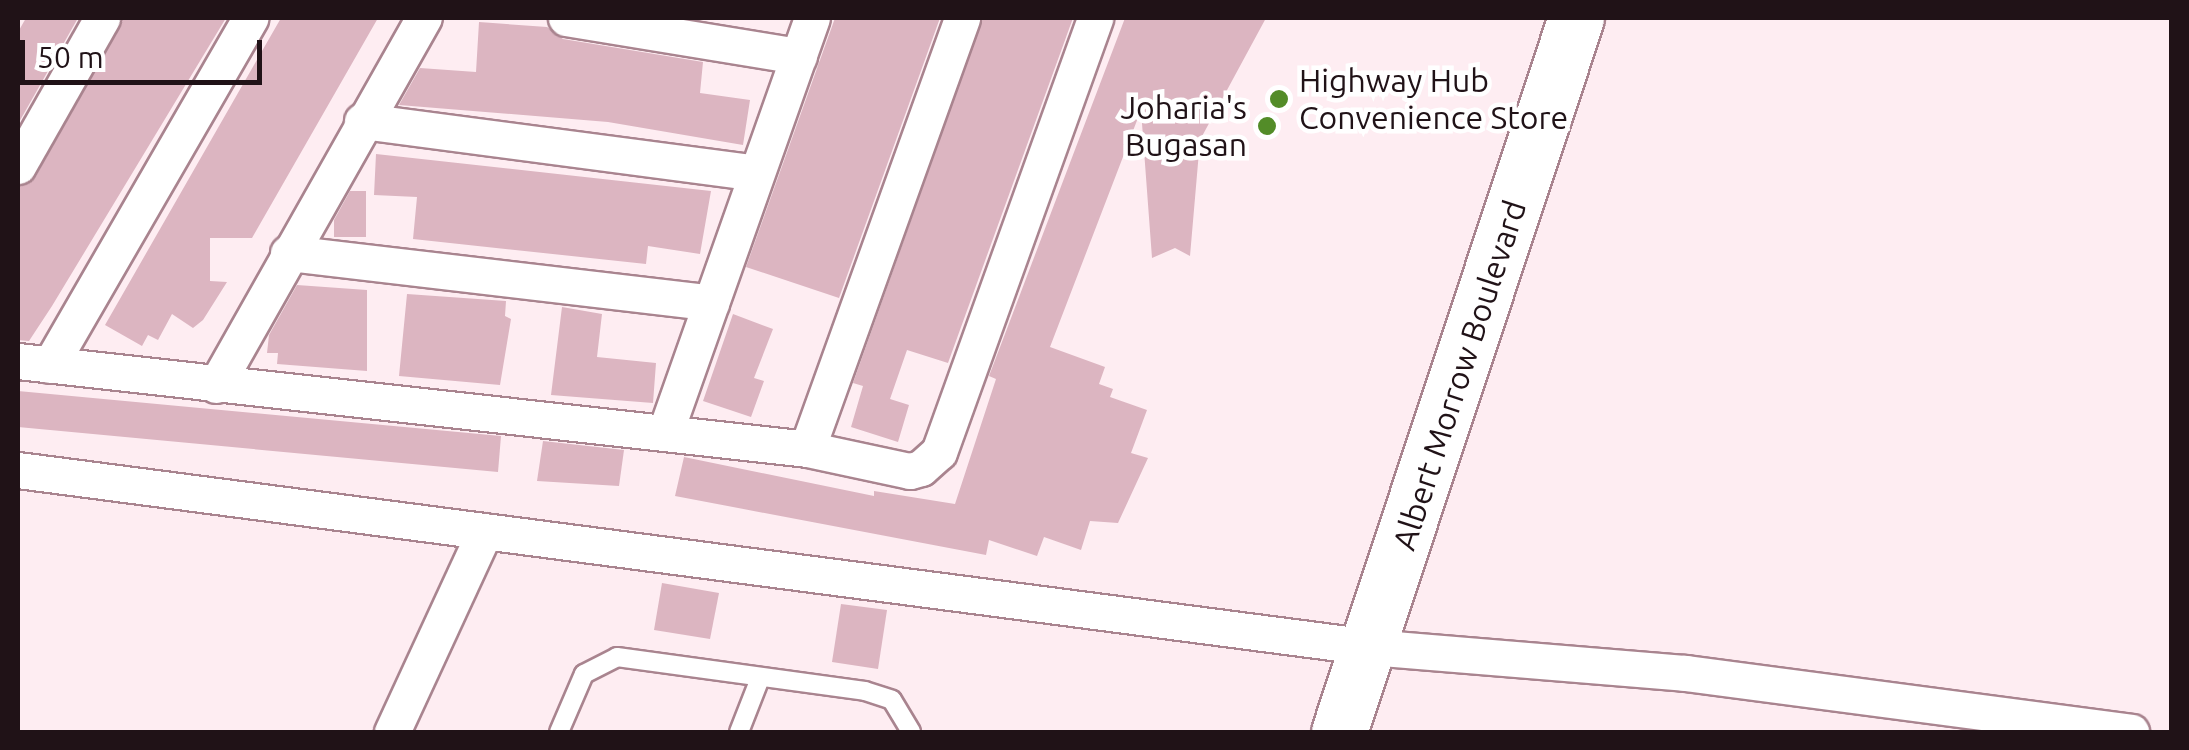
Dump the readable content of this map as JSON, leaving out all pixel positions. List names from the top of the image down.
{
  "streets": {
    "main road": ["Albert Morrow Boulevard"]
  },
  "places": ["Highway Hub Convenience Store", "Joharia's Bugasan"],
  "scale_bar": "50 m"
}
